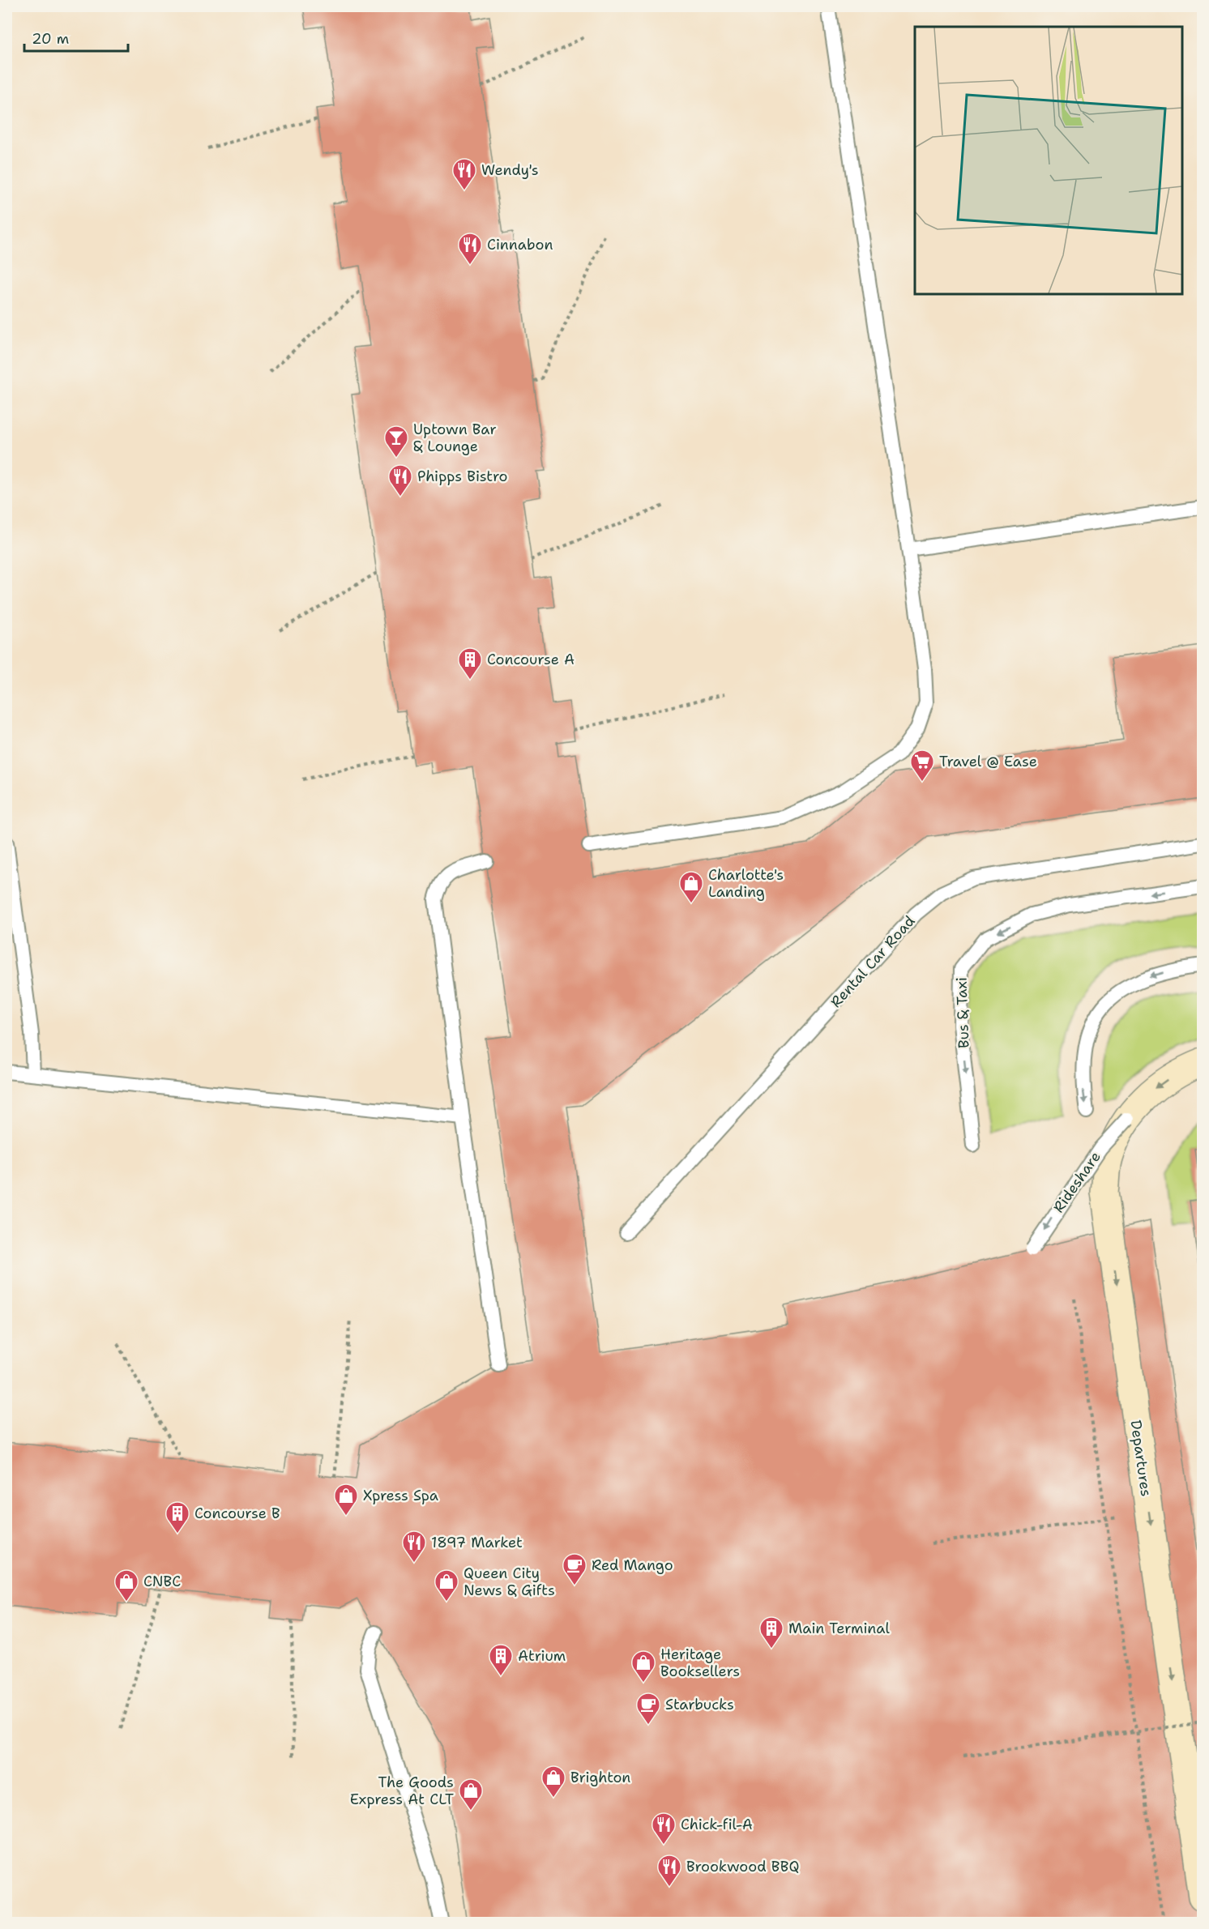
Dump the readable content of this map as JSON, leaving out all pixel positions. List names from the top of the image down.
{
  "streets": {
    "main road": ["Departures"],
    "lane": ["Rental Car Road", "Bus & Taxi", "Rideshare"]
  },
  "crossings": [
    ["Rideshare", "Departures"]
  ],
  "one_way": ["Rideshare", "Departures"],
  "places": {
    "restaurant": [
      "Wendy's",
      "Cinnabon",
      "Phipps Bistro",
      "1897 Market",
      "Chick-fil-A",
      "Brookwood BBQ"
    ],
    "bar": ["Uptown Bar & Lounge"],
    "building": [
      "Concourse A",
      "Concourse B",
      "Main Terminal",
      "Atrium"
    ],
    "supermarket": ["Travel @ Ease"],
    "shop": [
      "Charlotte's Landing",
      "Xpress Spa",
      "CNBC",
      "Queen City News & Gifts",
      "Heritage Booksellers",
      "Brighton",
      "The Goods Express At CLT"
    ],
    "cafe": ["Red Mango", "Starbucks"]
  },
  "scale_bar": "20 m"
}
